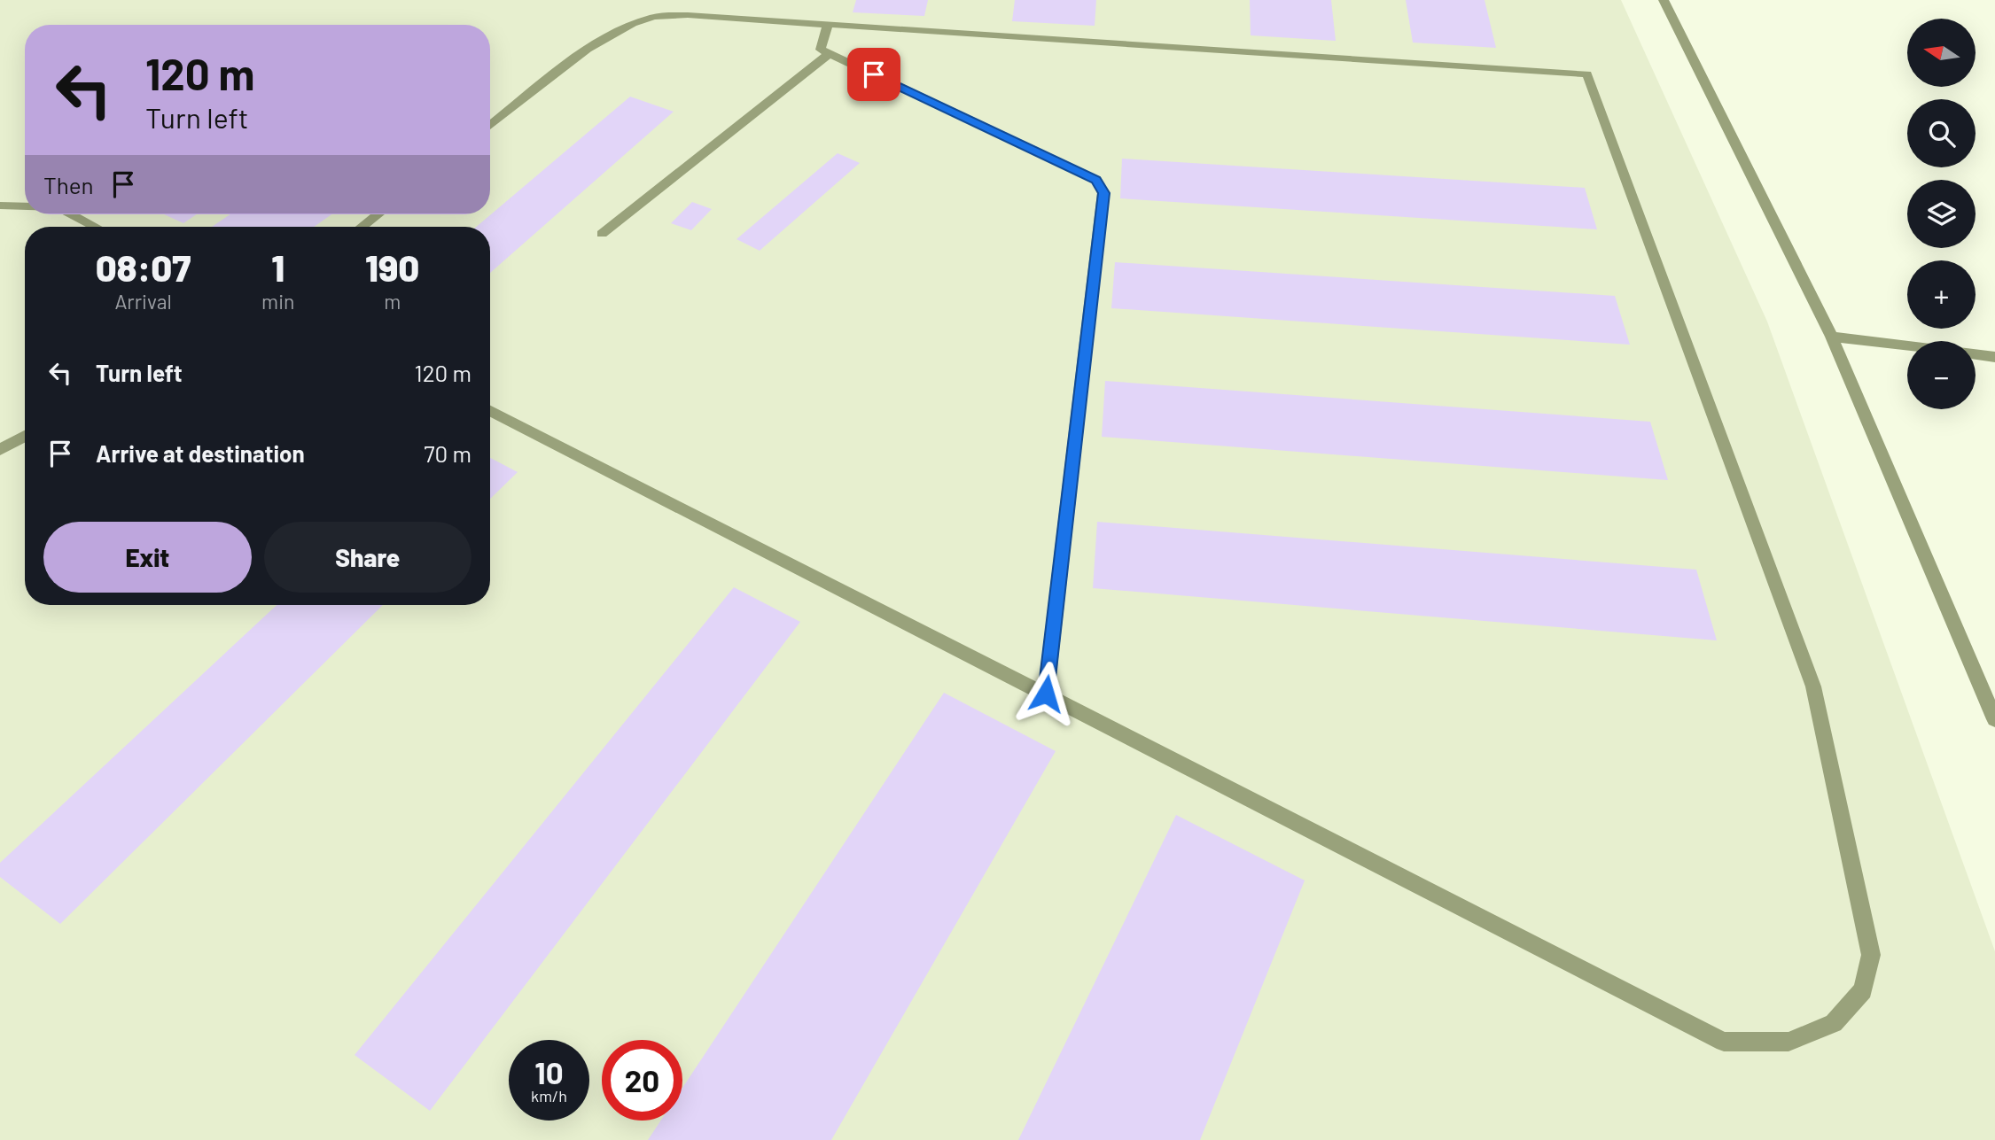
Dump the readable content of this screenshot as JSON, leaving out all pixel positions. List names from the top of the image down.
{
  "north": "left",
  "page": {
    "map_buttons": ["+", "−"],
    "turn": ["120 m", "Turn left"],
    "then": "Then",
    "eta": [
      "08:07",
      "Arrival",
      "1",
      "min",
      "190",
      "m"
    ],
    "list": [
      {
        "name": "Turn left",
        "value": "120 m"
      },
      {
        "name": "Arrive at destination",
        "value": "70 m"
      }
    ],
    "buttons": ["Exit", "Share"],
    "speed": "10 km/h",
    "limit": "20"
  }
}
